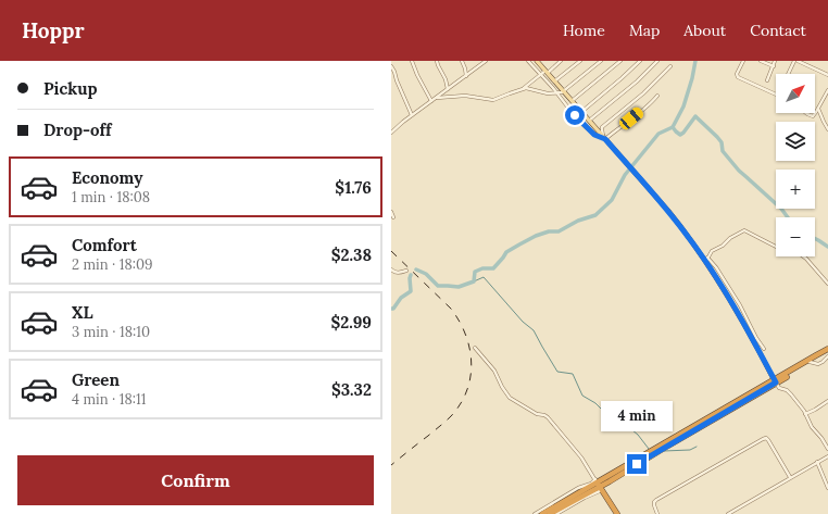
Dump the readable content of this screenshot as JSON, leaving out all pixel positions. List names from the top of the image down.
{
  "north": "top right",
  "page": {
    "header": "Hoppr",
    "nav": [
      "Home",
      "Map",
      "About",
      "Contact"
    ],
    "banner": ["Pickup", "Drop-off"],
    "map_buttons": ["+", "−"],
    "list": [
      {
        "name": "Economy",
        "note": "1 min · 18:08",
        "value": "$1.76"
      },
      {
        "name": "Comfort",
        "note": "2 min · 18:09",
        "value": "$2.38"
      },
      {
        "name": "XL",
        "note": "3 min · 18:10",
        "value": "$2.99"
      },
      {
        "name": "Green",
        "note": "4 min · 18:11",
        "value": "$3.32"
      }
    ],
    "bubble": "4 min",
    "buttons": "Confirm"
  }
}
